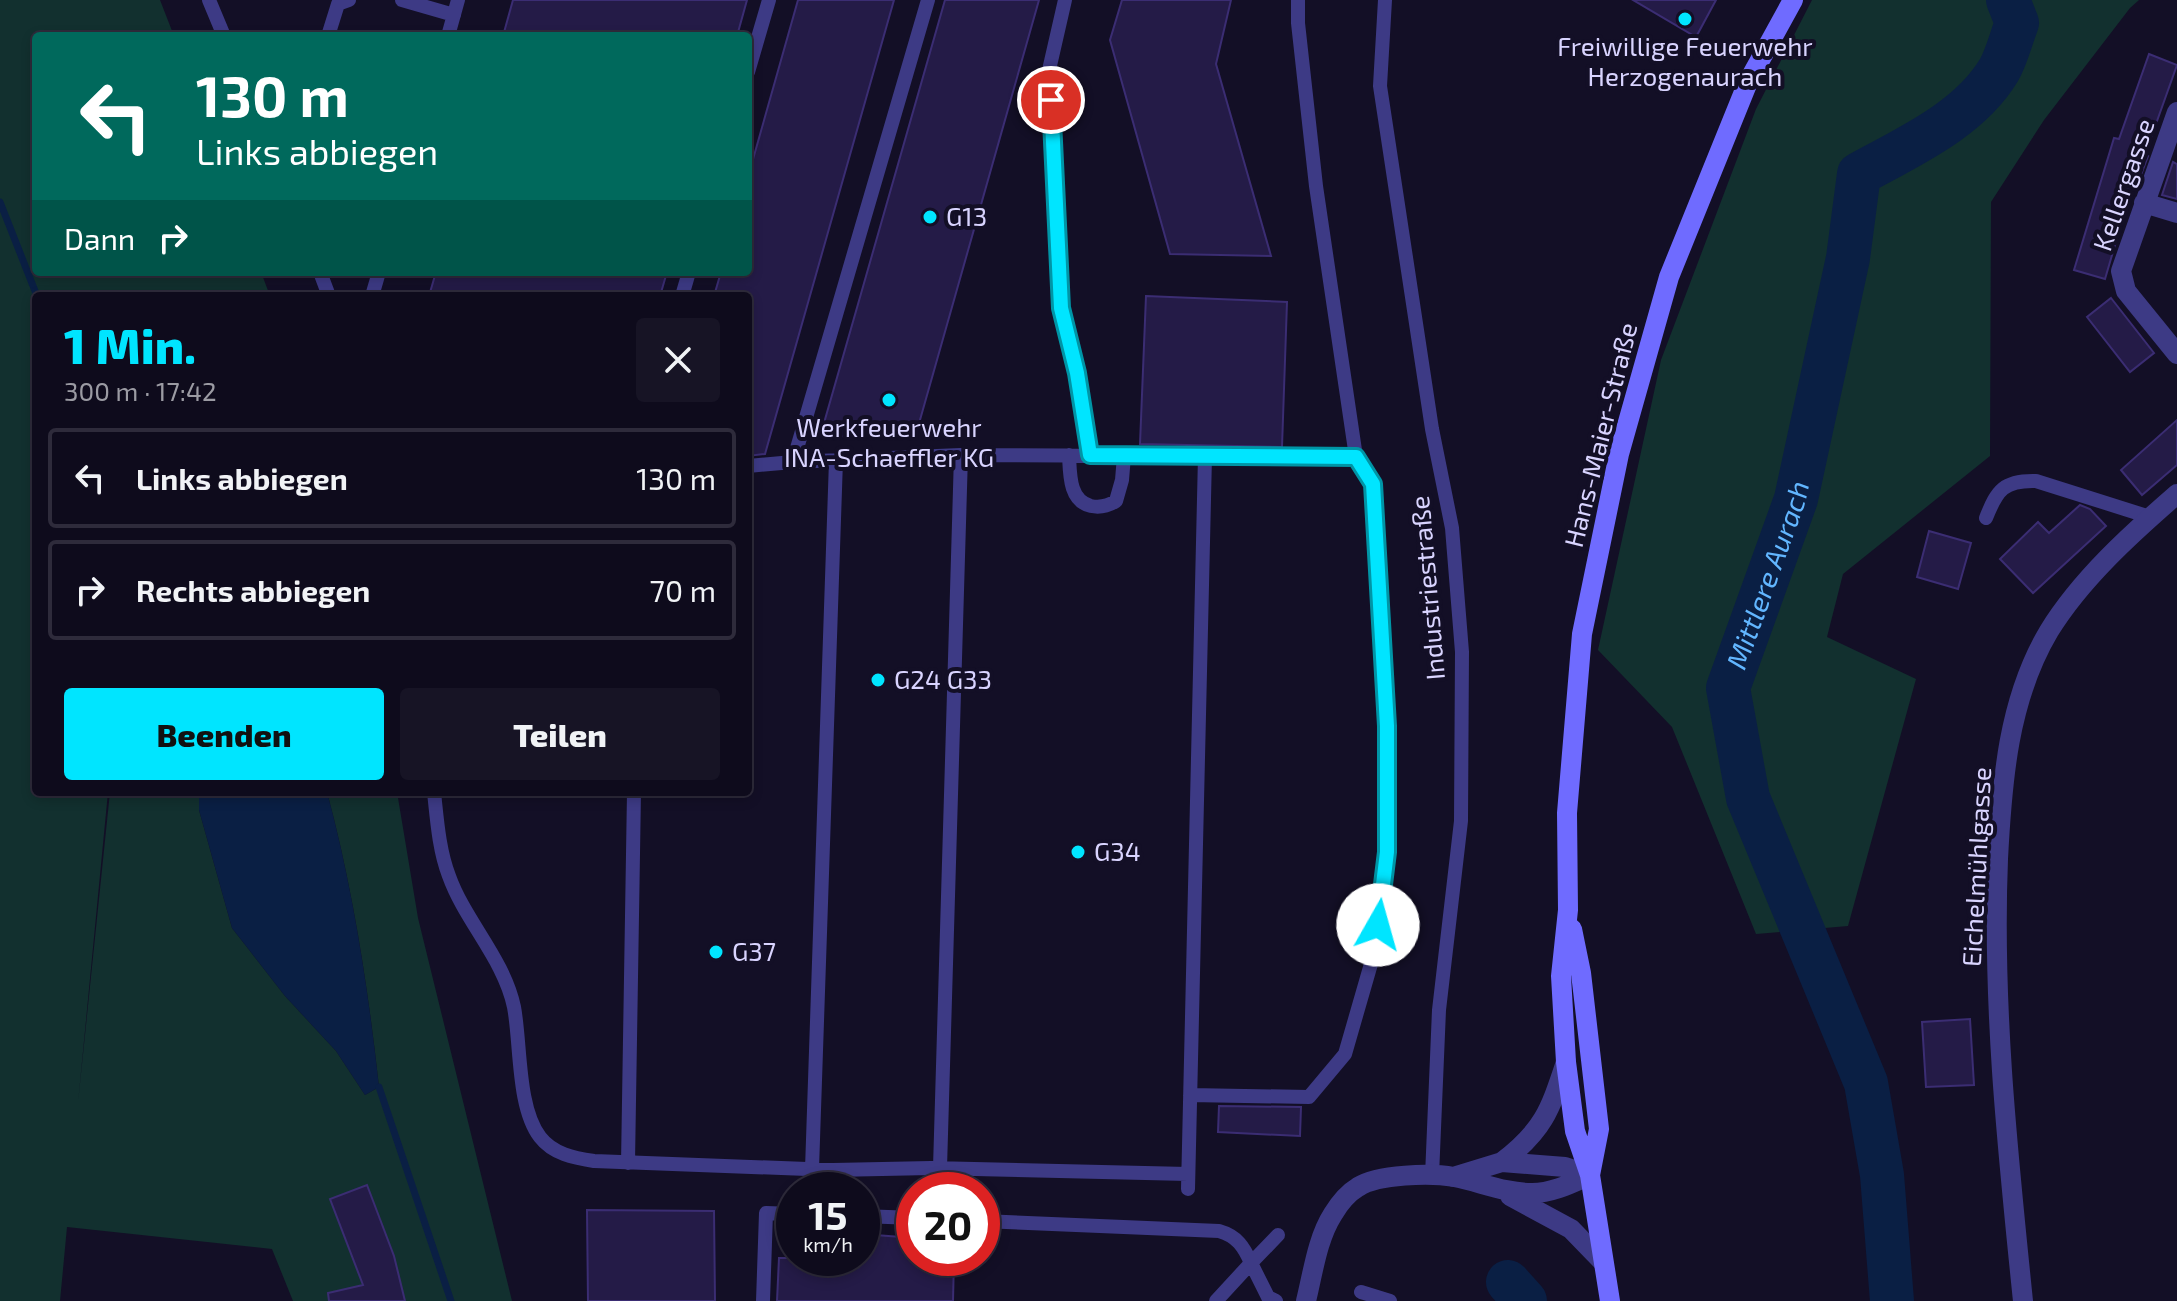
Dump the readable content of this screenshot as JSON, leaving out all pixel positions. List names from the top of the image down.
{
  "streets": {
    "street": ["Kellergasse", "Hans-Maier-Straße", "Eichelmühlgasse"],
    "lane": ["Industriestraße"]
  },
  "water": ["Mittlere Aurach"],
  "places": [
    "Freiwillige Feuerwehr Herzogenaurach",
    "G13",
    "Werkfeuerwehr INA-Schaeffler KG",
    "G24 G33",
    "G34",
    "G37"
  ],
  "page": {
    "turn": ["130 m", "Links abbiegen"],
    "then": "Dann",
    "heading": ["1 Min.", "300 m · 17:42"],
    "list": [
      {
        "name": "Links abbiegen",
        "value": "130 m"
      },
      {
        "name": "Rechts abbiegen",
        "value": "70 m"
      }
    ],
    "buttons": ["Beenden", "Teilen"],
    "speed": "15 km/h",
    "limit": "20"
  }
}
